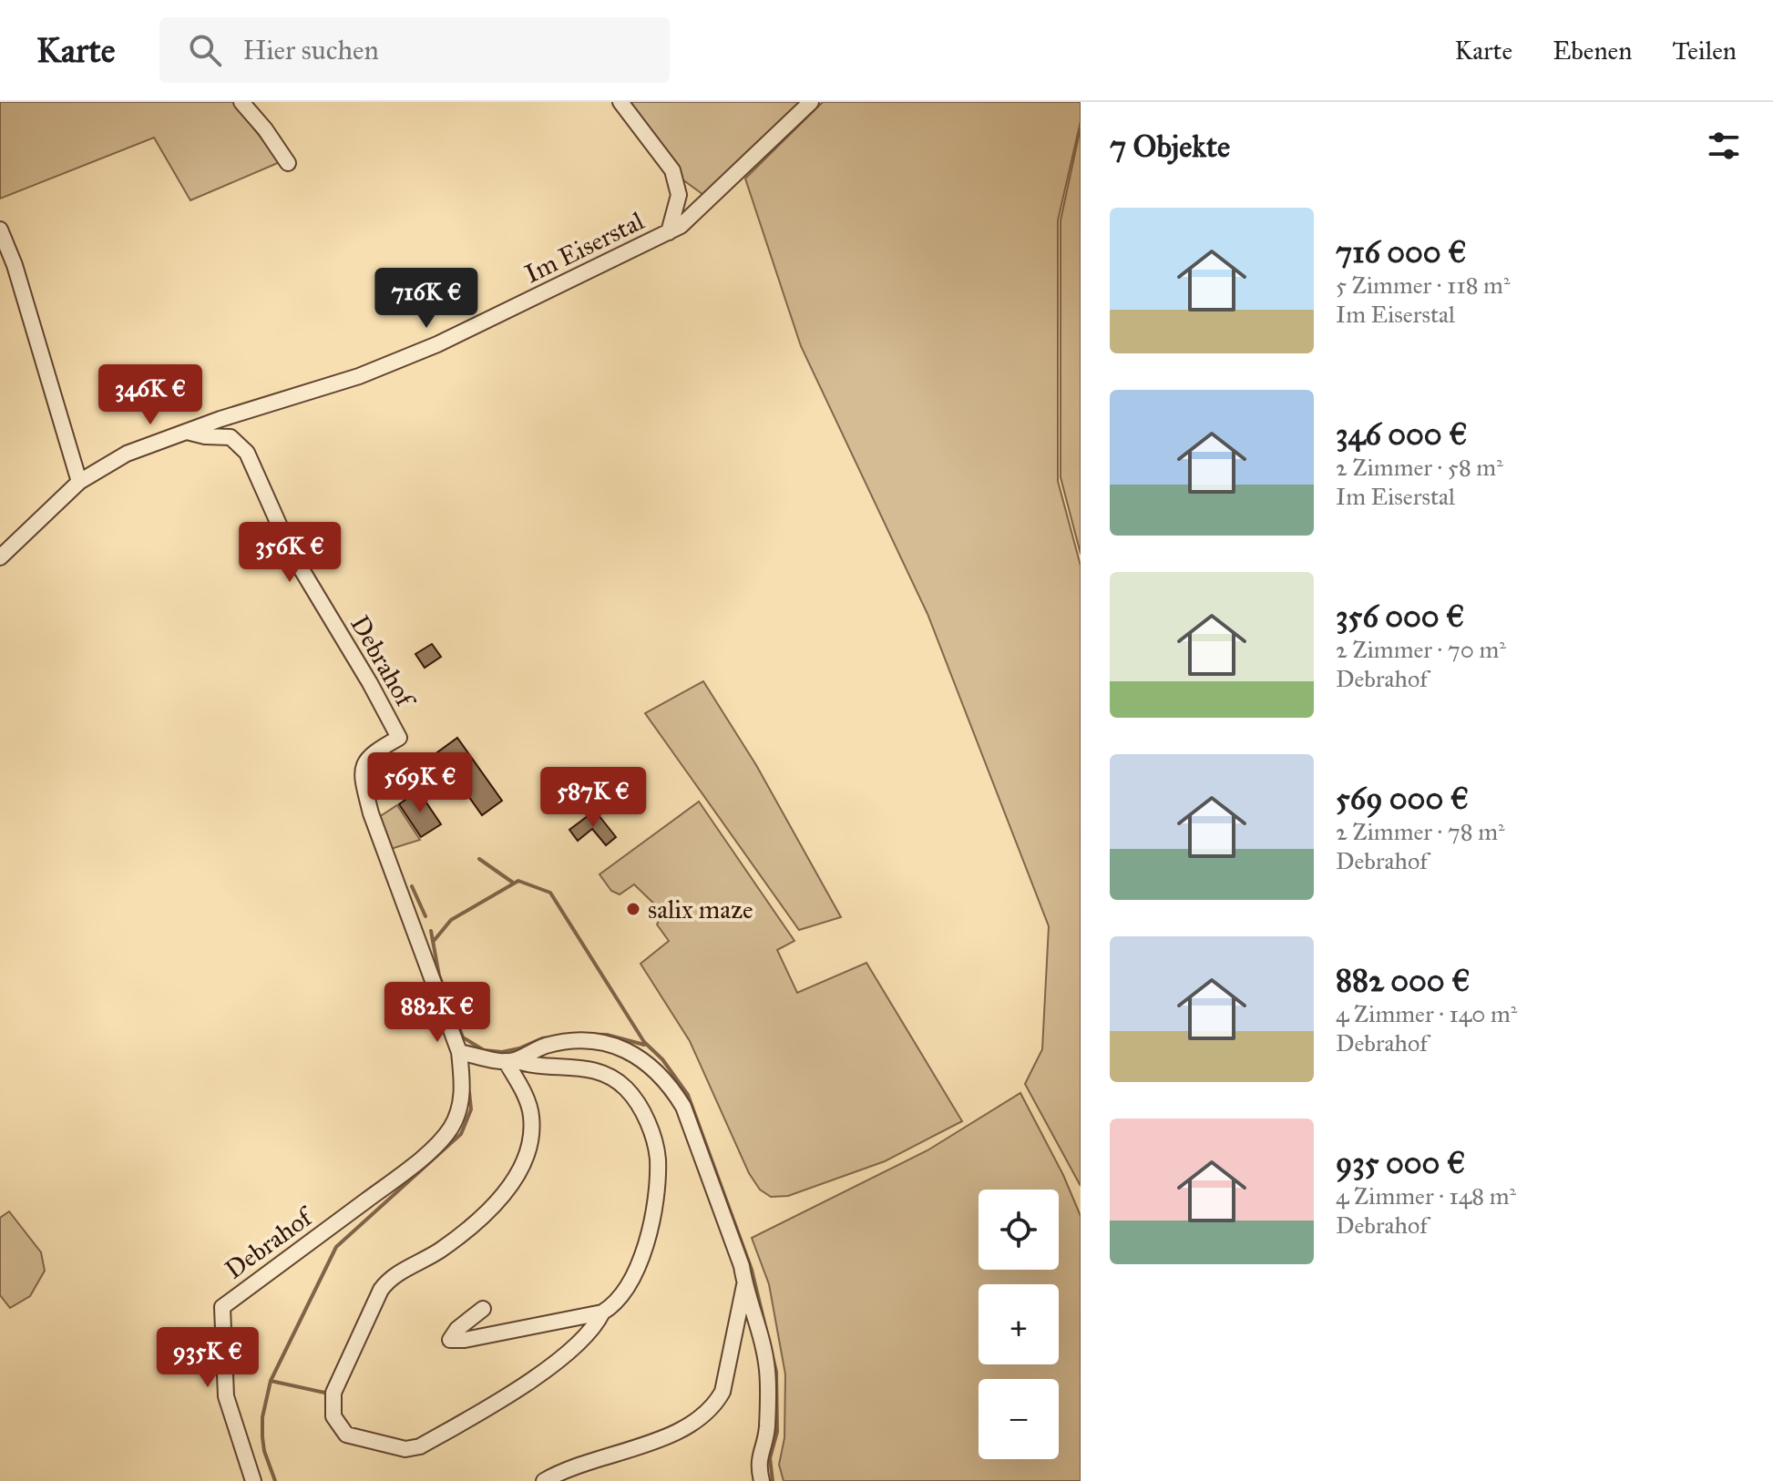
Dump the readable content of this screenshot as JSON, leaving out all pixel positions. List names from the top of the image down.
{
  "streets": {
    "street": ["Im Eiserstal", "Debrahof"]
  },
  "crossings": [
    ["Im Eiserstal", "Debrahof"]
  ],
  "places": ["salix maze"],
  "page": {
    "header": "Karte",
    "search": "Hier suchen",
    "nav": ["Karte", "Ebenen", "Teilen"],
    "heading": "7 Objekte",
    "list": [
      {
        "name": "716 000 €",
        "note": "5 Zimmer · 118 m² · Im Eiserstal"
      },
      {
        "name": "346 000 €",
        "note": "2 Zimmer · 58 m² · Im Eiserstal"
      },
      {
        "name": "356 000 €",
        "note": "2 Zimmer · 70 m² · Debrahof"
      },
      {
        "name": "569 000 €",
        "note": "2 Zimmer · 78 m² · Debrahof"
      },
      {
        "name": "882 000 €",
        "note": "4 Zimmer · 140 m² · Debrahof"
      },
      {
        "name": "935 000 €",
        "note": "4 Zimmer · 148 m² · Debrahof"
      }
    ],
    "price": [
      "716K €",
      "346K €",
      "356K €",
      "569K €",
      "587K €",
      "882K €",
      "935K €"
    ],
    "map_buttons": ["+", "−"]
  }
}
